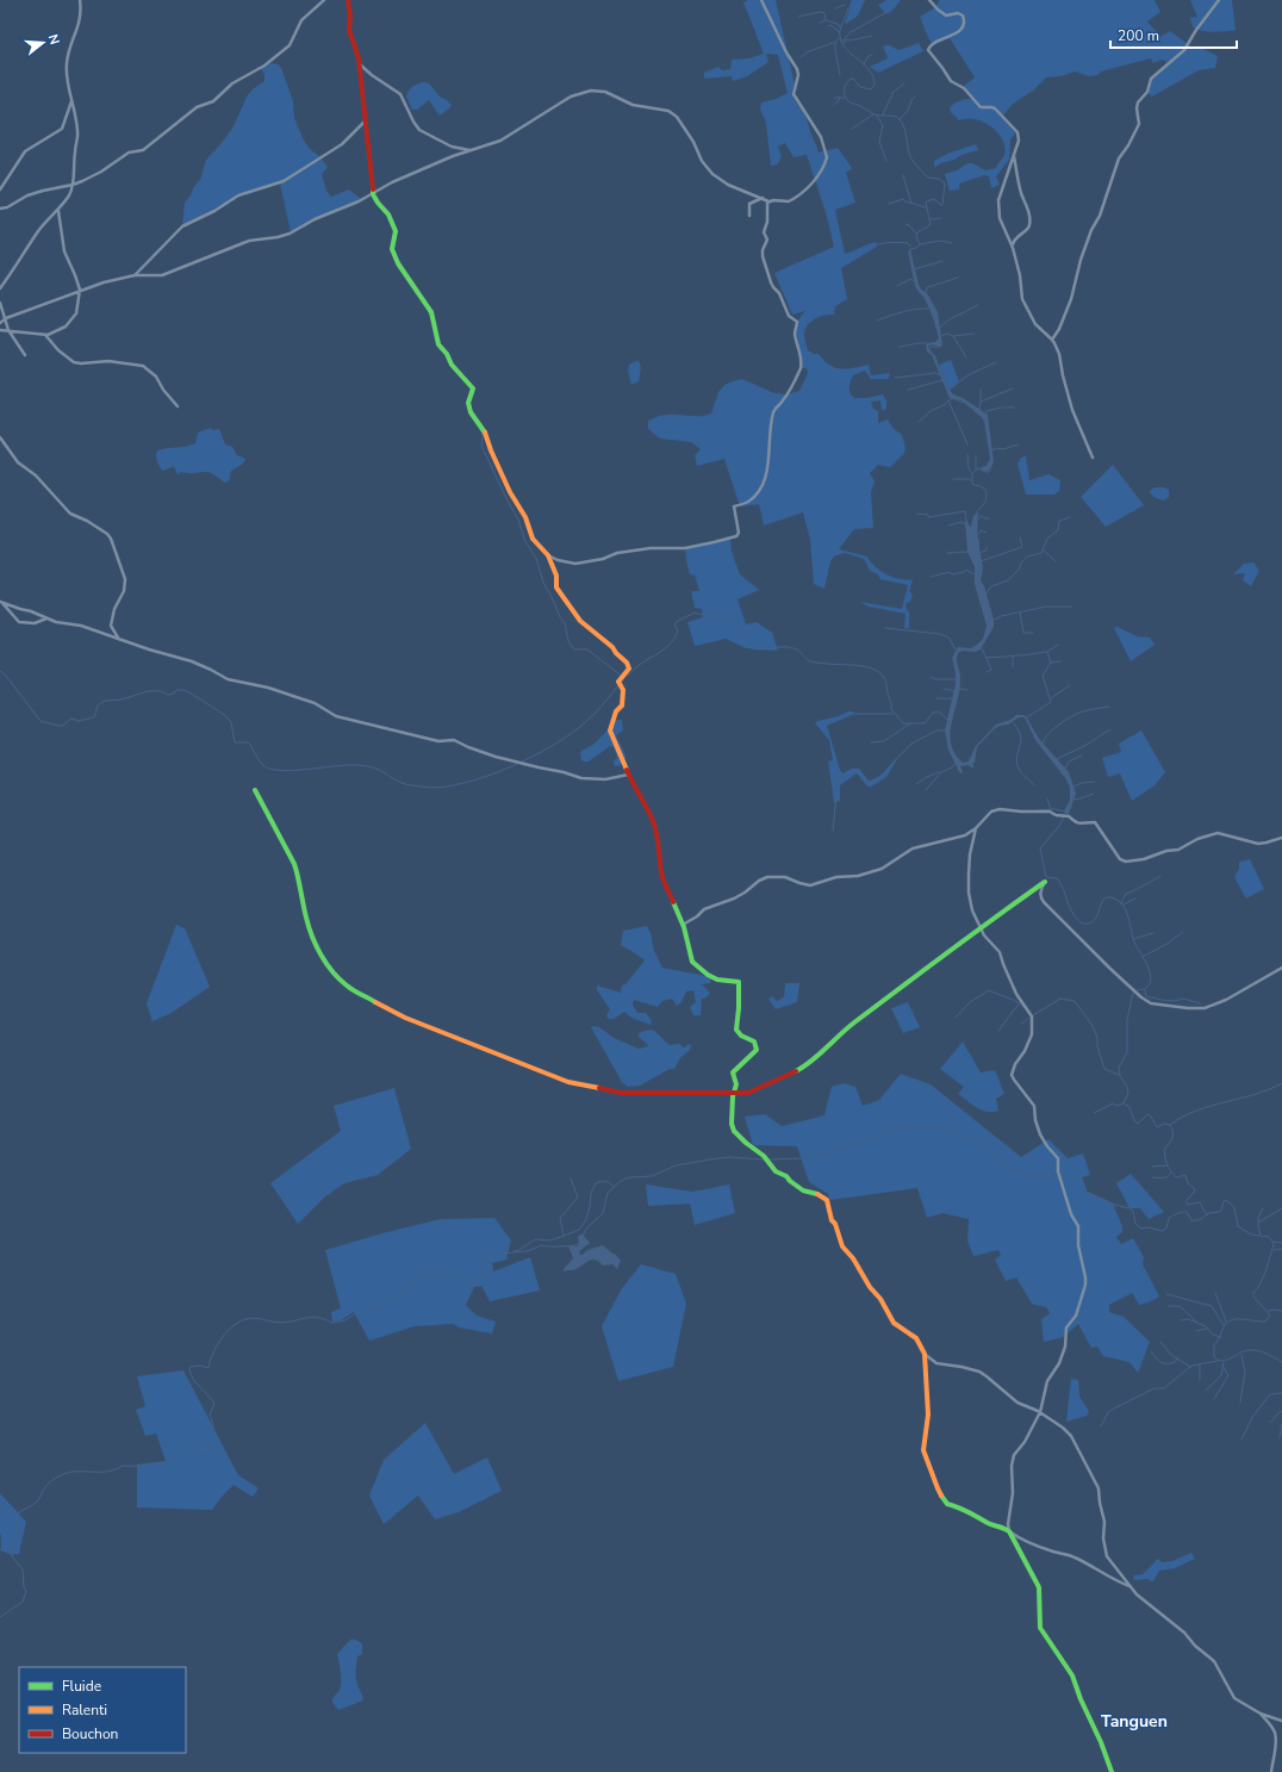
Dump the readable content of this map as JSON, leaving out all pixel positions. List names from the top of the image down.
{
  "districts": ["Tanguen"],
  "legend": ["Fluide", "Ralenti", "Bouchon"],
  "scale_bar": "200 m",
  "north": "right"
}
